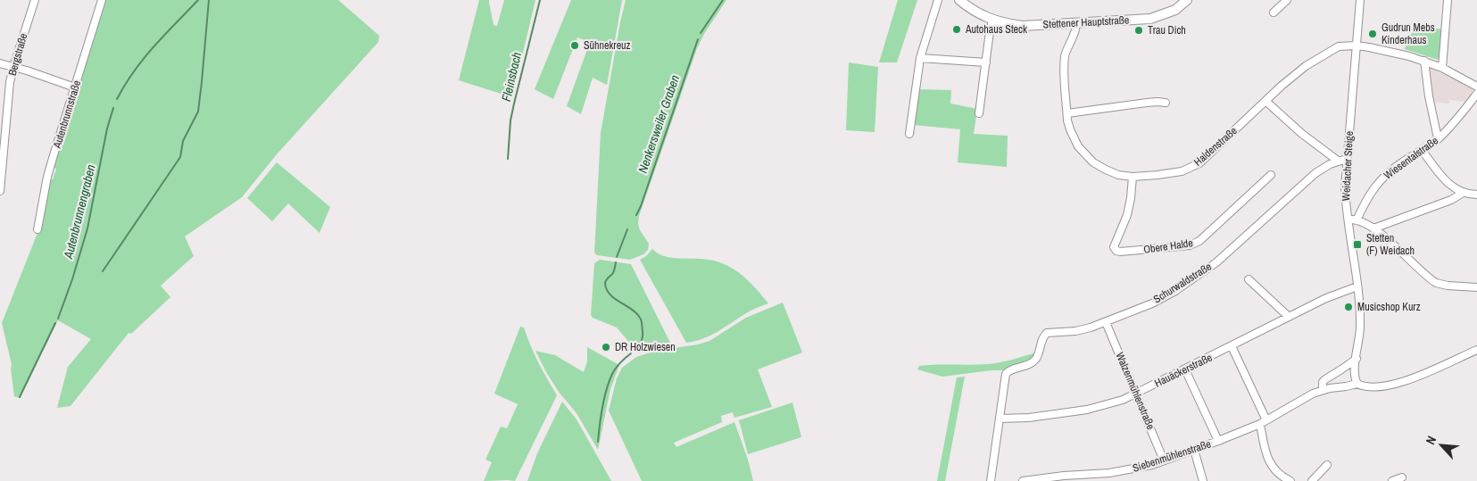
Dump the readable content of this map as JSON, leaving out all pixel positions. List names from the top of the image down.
{
  "streets": {
    "street": [
      "Stettener Hauptstraße",
      "Bergstraße",
      "Autenbrunnstraße",
      "Haldenstraße",
      "Wiesentalstraße",
      "Weidacher Steige",
      "Obere Halde",
      "Schurwaldstraße",
      "Hauäckerstraße",
      "Walzenmühlenstraße",
      "Siebenmühlenstraße"
    ]
  },
  "crossings": [
    ["Stettener Hauptstraße", "Haldenstraße"],
    ["Haldenstraße", "Weidacher Steige"],
    ["Haldenstraße", "Obere Halde"],
    ["Weidacher Steige", "Schurwaldstraße"],
    ["Weidacher Steige", "Hauäckerstraße"],
    ["Weidacher Steige", "Siebenmühlenstraße"],
    ["Schurwaldstraße", "Hauäckerstraße"],
    ["Schurwaldstraße", "Walzenmühlenstraße"],
    ["Hauäckerstraße", "Walzenmühlenstraße"],
    ["Walzenmühlenstraße", "Siebenmühlenstraße"]
  ],
  "water": ["Fleinsbach", "Nenkersweiler Graben", "Autenbrunnengraben"],
  "places": {
    "other": [
      "Autohaus Steck",
      "Trau Dich",
      "Gudrun Mebs Kinderhaus",
      "Sühnekreuz",
      "Musicshop Kurz",
      "DR Holzwiesen"
    ],
    "transit": ["Stetten (F) Weidach"]
  },
  "north": "top left"
}
